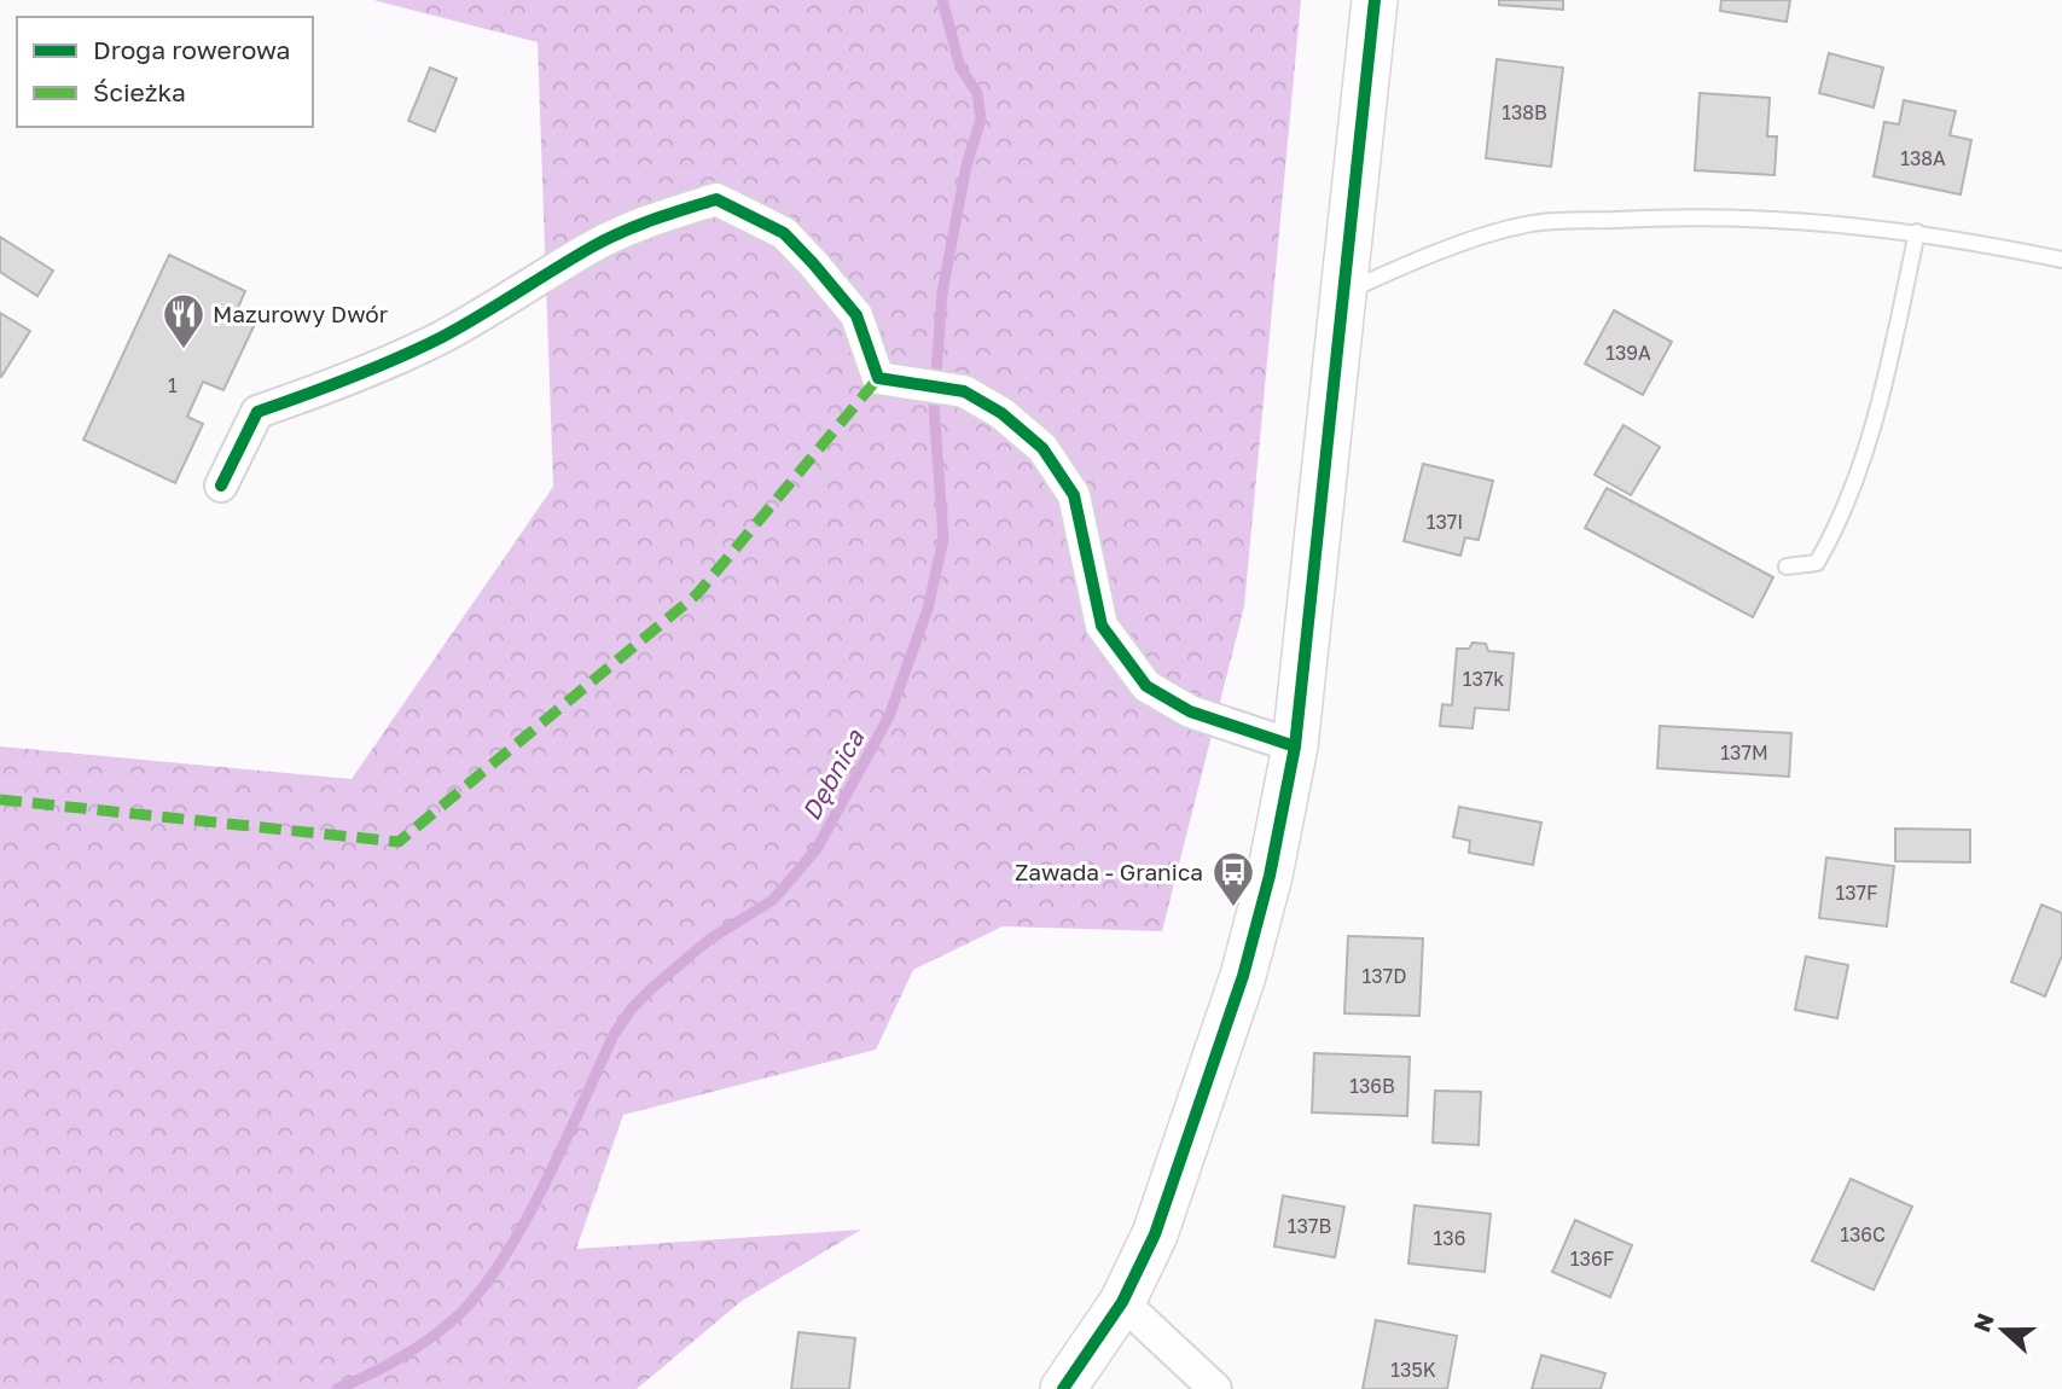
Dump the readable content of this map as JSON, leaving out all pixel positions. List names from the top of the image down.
{
  "water": ["Dębnica"],
  "places": {
    "restaurant": ["Mazurowy Dwór"],
    "bus stop": ["Zawada - Granica"]
  },
  "house_numbers": [
    "138B",
    "138A",
    "139A",
    "1",
    "137I",
    "137k",
    "137M",
    "137F",
    "137D",
    "136B",
    "137B",
    "136C",
    "136",
    "136F",
    "135K"
  ],
  "legend": ["Droga rowerowa", "Ścieżka"],
  "north": "left"
}
